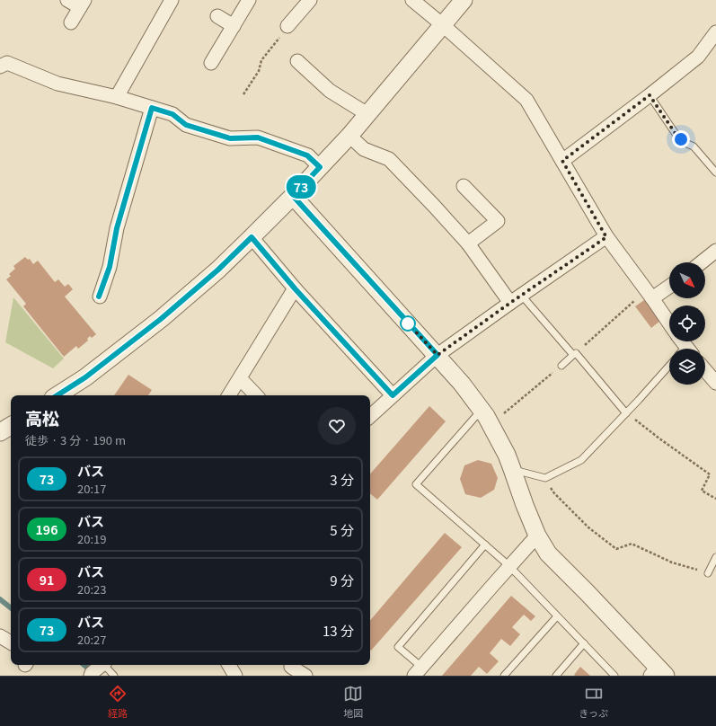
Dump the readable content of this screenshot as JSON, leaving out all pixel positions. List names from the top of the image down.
{
  "lines": ["bus line 73"],
  "north": "bottom right",
  "page": {
    "on_map": "73",
    "heading": ["高松", "徒歩 · 3 分 · 190 m"],
    "list": [
      {
        "mark": "73",
        "name": "バス",
        "note": "20:17",
        "value": "3 分"
      },
      {
        "mark": "196",
        "name": "バス",
        "note": "20:19",
        "value": "5 分"
      },
      {
        "mark": "91",
        "name": "バス",
        "note": "20:23",
        "value": "9 分"
      },
      {
        "mark": "73",
        "name": "バス",
        "note": "20:27",
        "value": "13 分"
      }
    ],
    "tabs": ["経路", "地図", "きっぷ"]
  }
}
